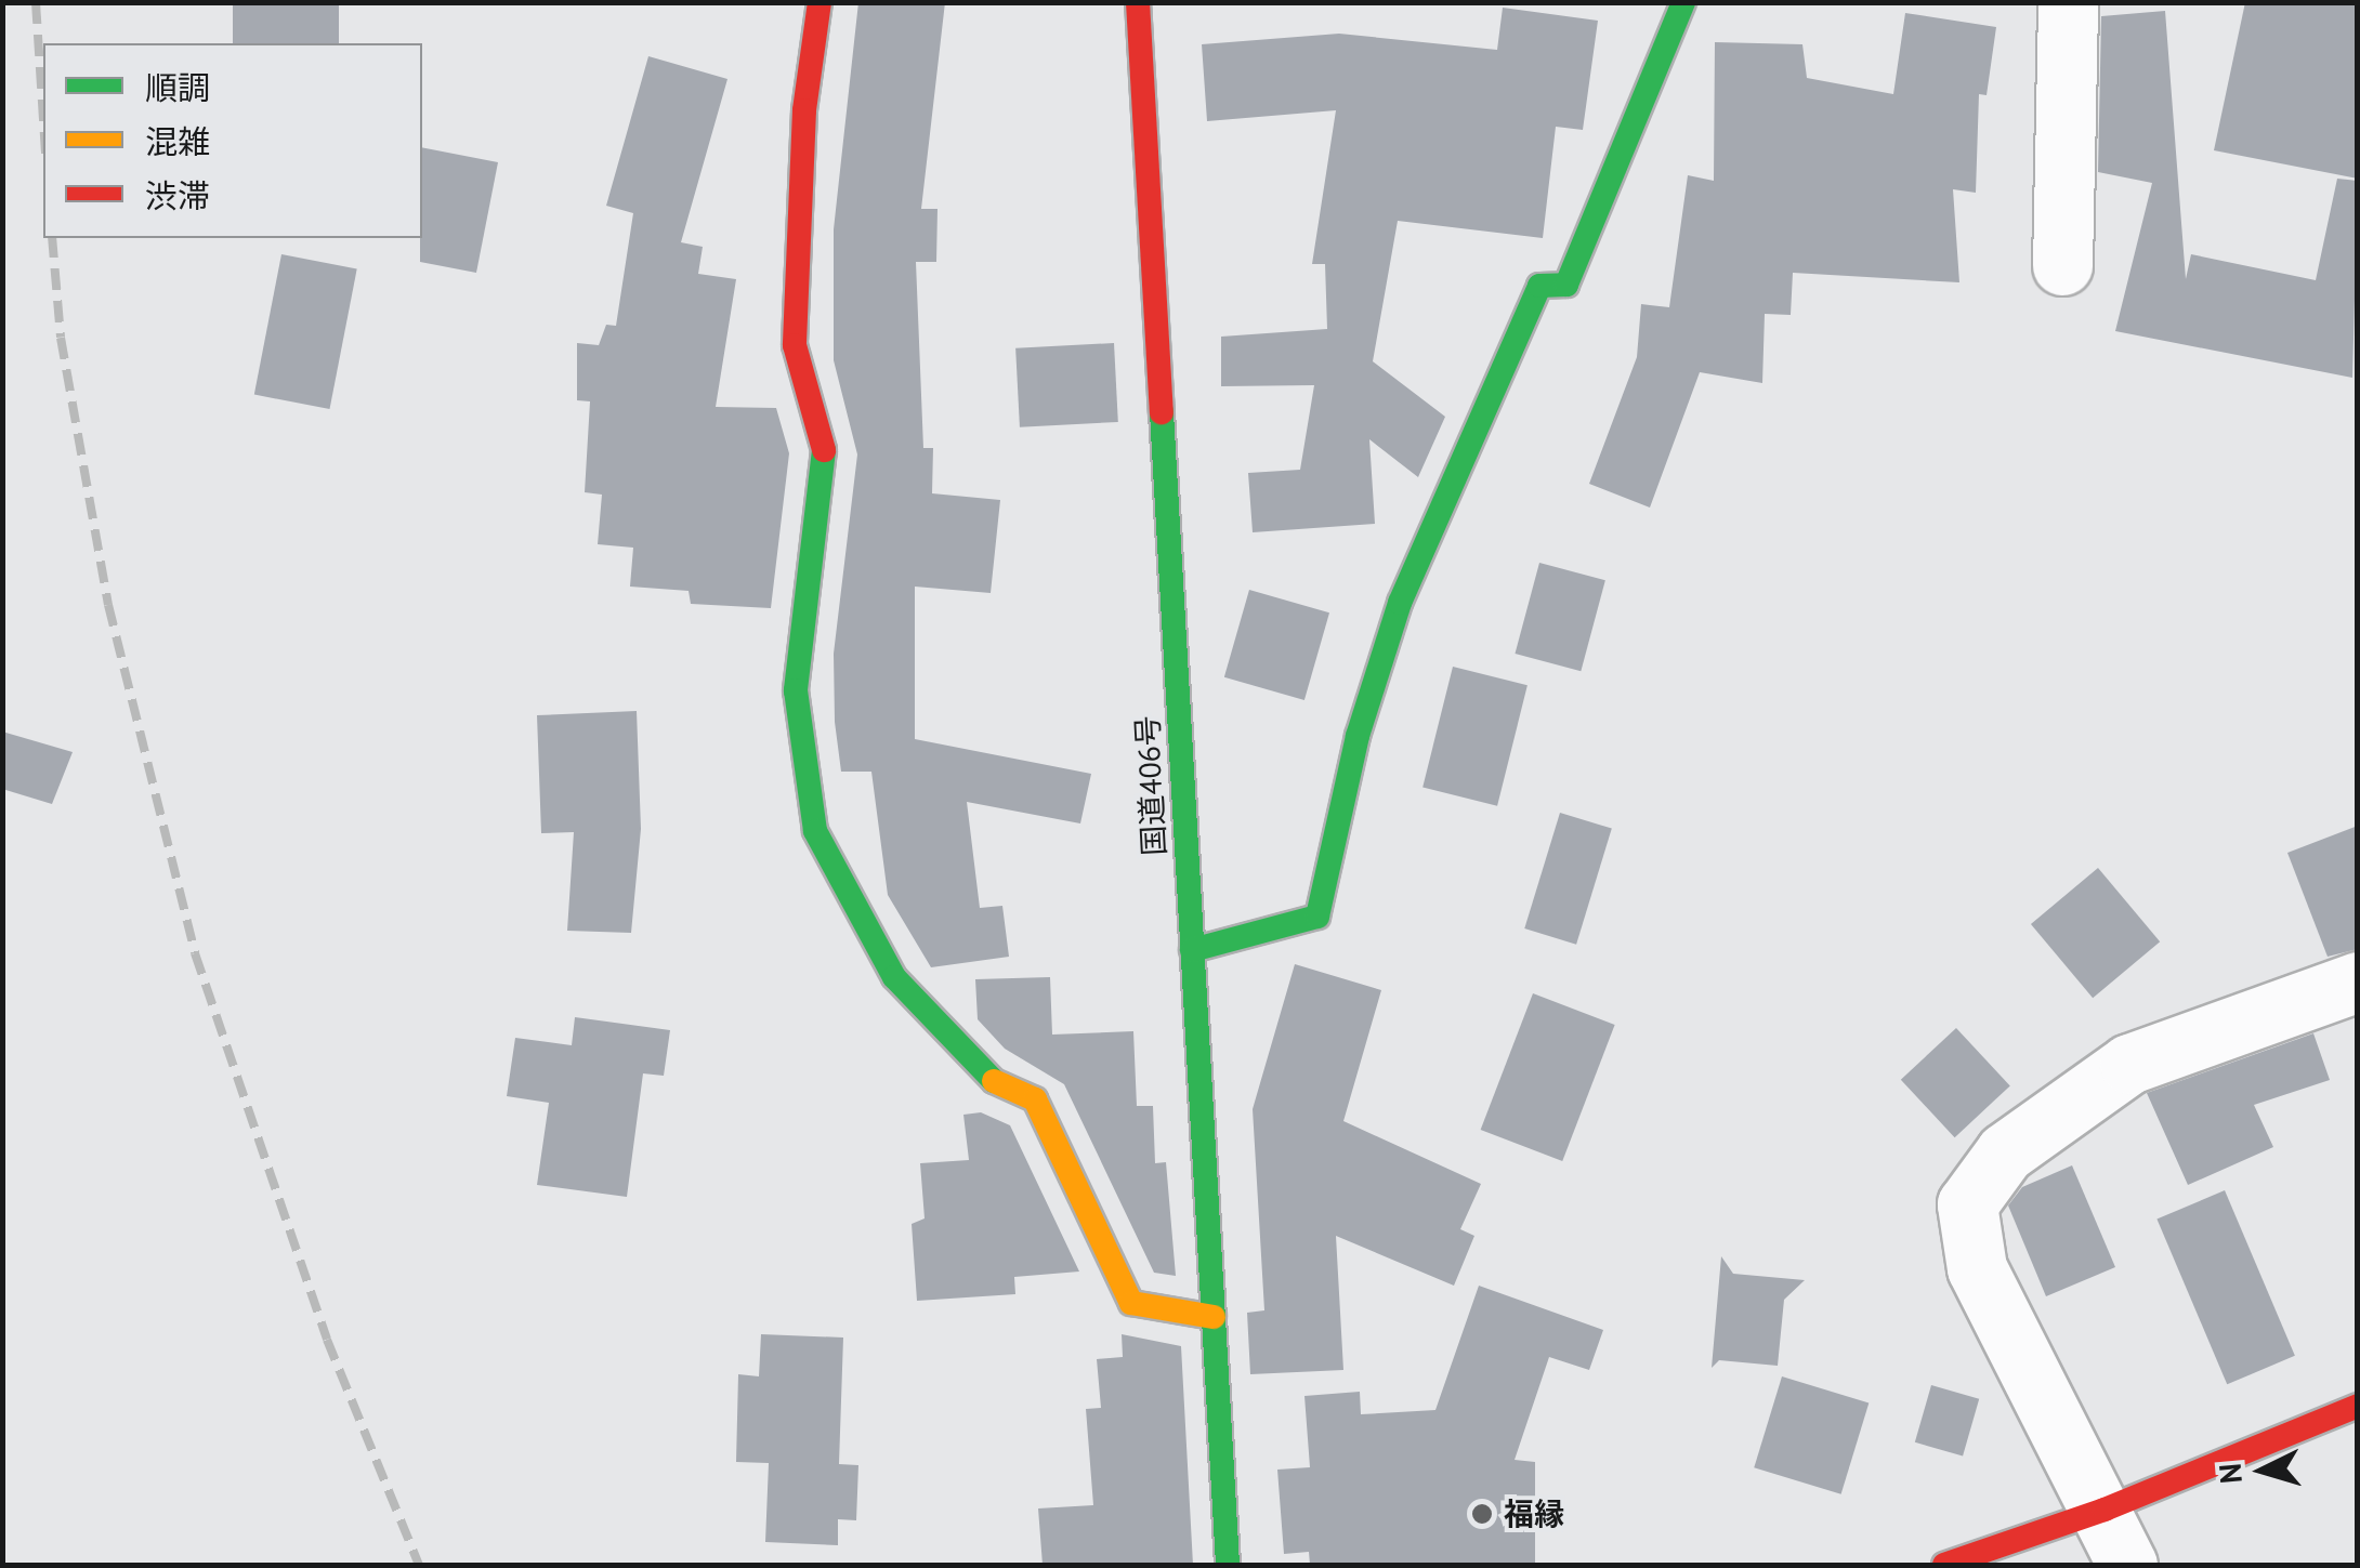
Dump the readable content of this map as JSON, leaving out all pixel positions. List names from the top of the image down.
{
  "streets": {
    "main road": ["国道406号"]
  },
  "places": ["福縁"],
  "legend": ["順調", "混雑", "渋滞"],
  "north": "left"
}
